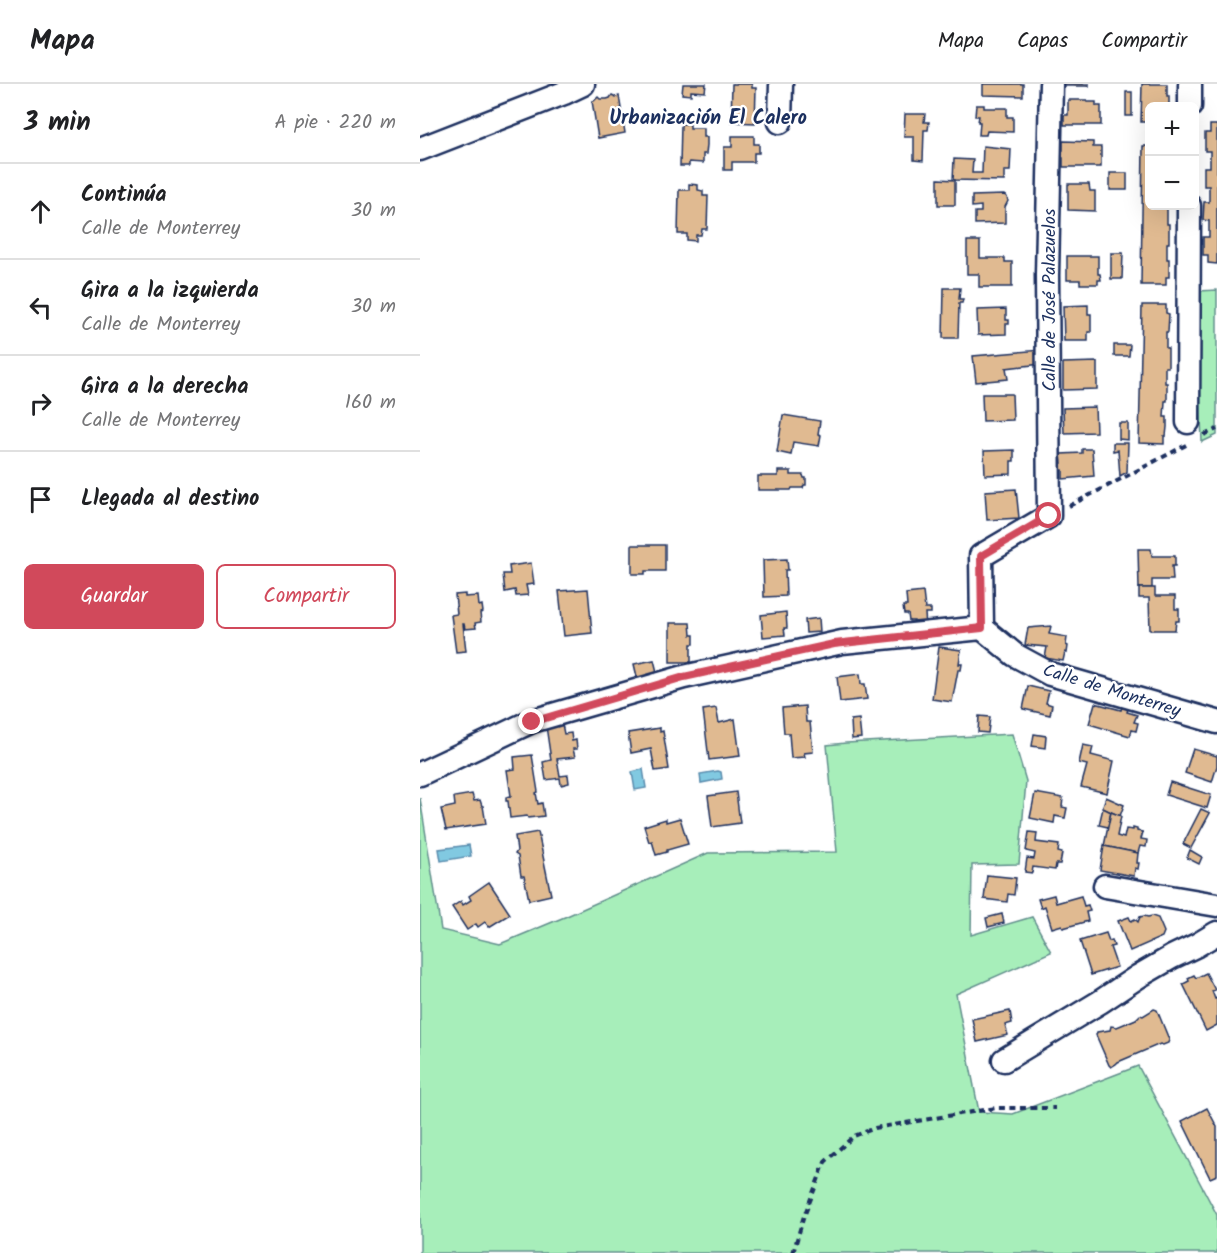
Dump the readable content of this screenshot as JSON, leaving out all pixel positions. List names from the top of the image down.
{
  "streets": {
    "street": ["Calle de José Palazuelos", "Calle de Monterrey"]
  },
  "districts": ["Urbanización El Calero"],
  "page": {
    "header": "Mapa",
    "nav": ["Mapa", "Capas", "Compartir"],
    "heading": ["3 min", "A pie · 220 m"],
    "map_buttons": ["+", "−"],
    "list": [
      ["Continúa", "Calle de Monterrey", "30 m"],
      ["Gira a la izquierda", "Calle de Monterrey", "30 m"],
      ["Gira a la derecha", "Calle de Monterrey", "160 m"],
      "Llegada al destino"
    ],
    "buttons": ["Guardar", "Compartir"]
  }
}
